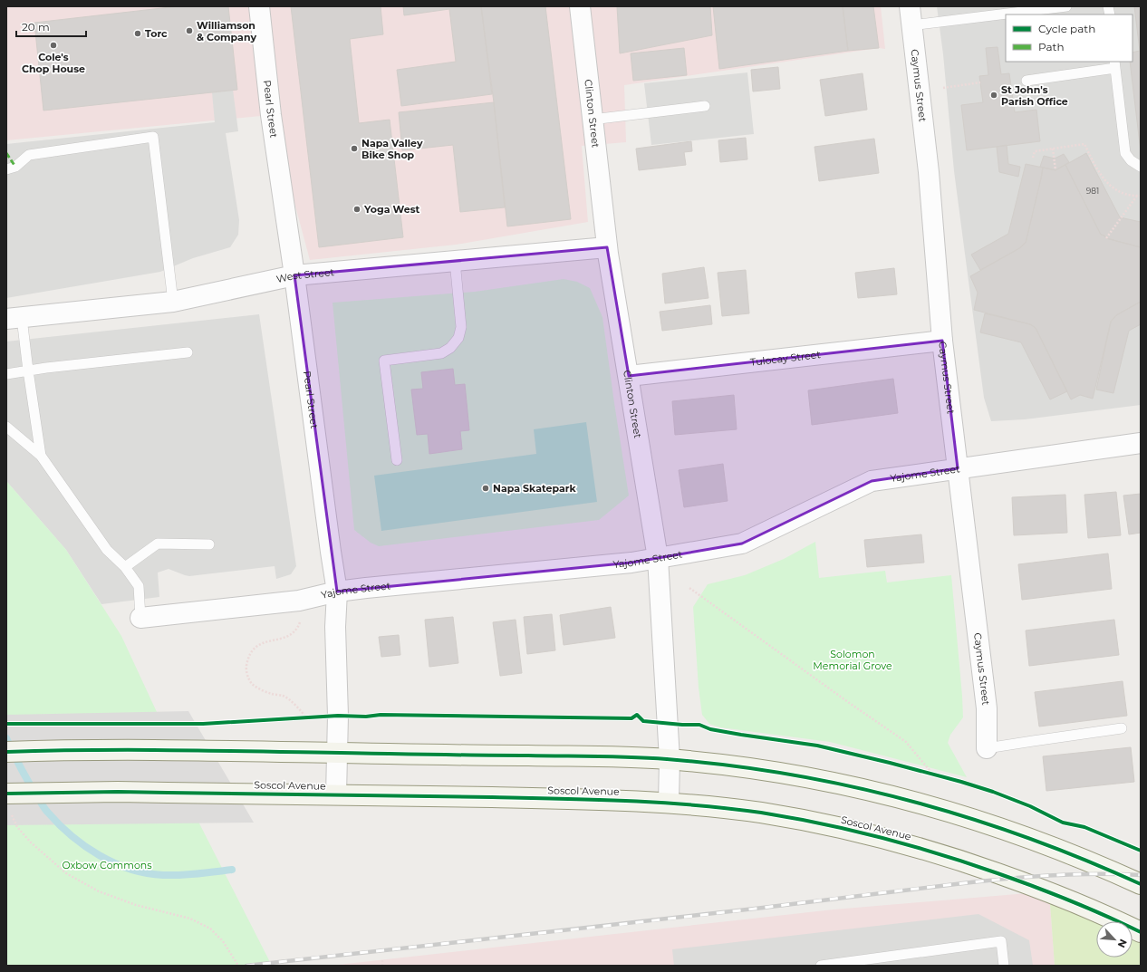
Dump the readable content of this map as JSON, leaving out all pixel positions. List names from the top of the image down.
{
  "streets": {
    "main road": ["Soscol Avenue"],
    "street": [
      "Caymus Street",
      "Pearl Street",
      "Clinton Street",
      "West Street",
      "Tulocay Street",
      "Yajome Street"
    ]
  },
  "crossings": [
    ["Caymus Street", "Tulocay Street"],
    ["Caymus Street", "Yajome Street"],
    ["Pearl Street", "West Street"],
    ["Pearl Street", "Yajome Street"],
    ["Pearl Street", "Soscol Avenue"],
    ["Clinton Street", "West Street"],
    ["Clinton Street", "Tulocay Street"],
    ["Clinton Street", "Yajome Street"],
    ["Clinton Street", "Soscol Avenue"]
  ],
  "parks": ["Solomon Memorial Grove", "Oxbow Commons"],
  "places": [
    "Williamson & Company",
    "Torc",
    "Cole's Chop House",
    "St John's Parish Office",
    "Napa Valley Bike Shop",
    "Yoga West",
    "Napa Skatepark"
  ],
  "house_numbers": ["981"],
  "legend": ["Cycle path", "Path"],
  "scale_bar": "20 m",
  "north": "bottom right"
}
